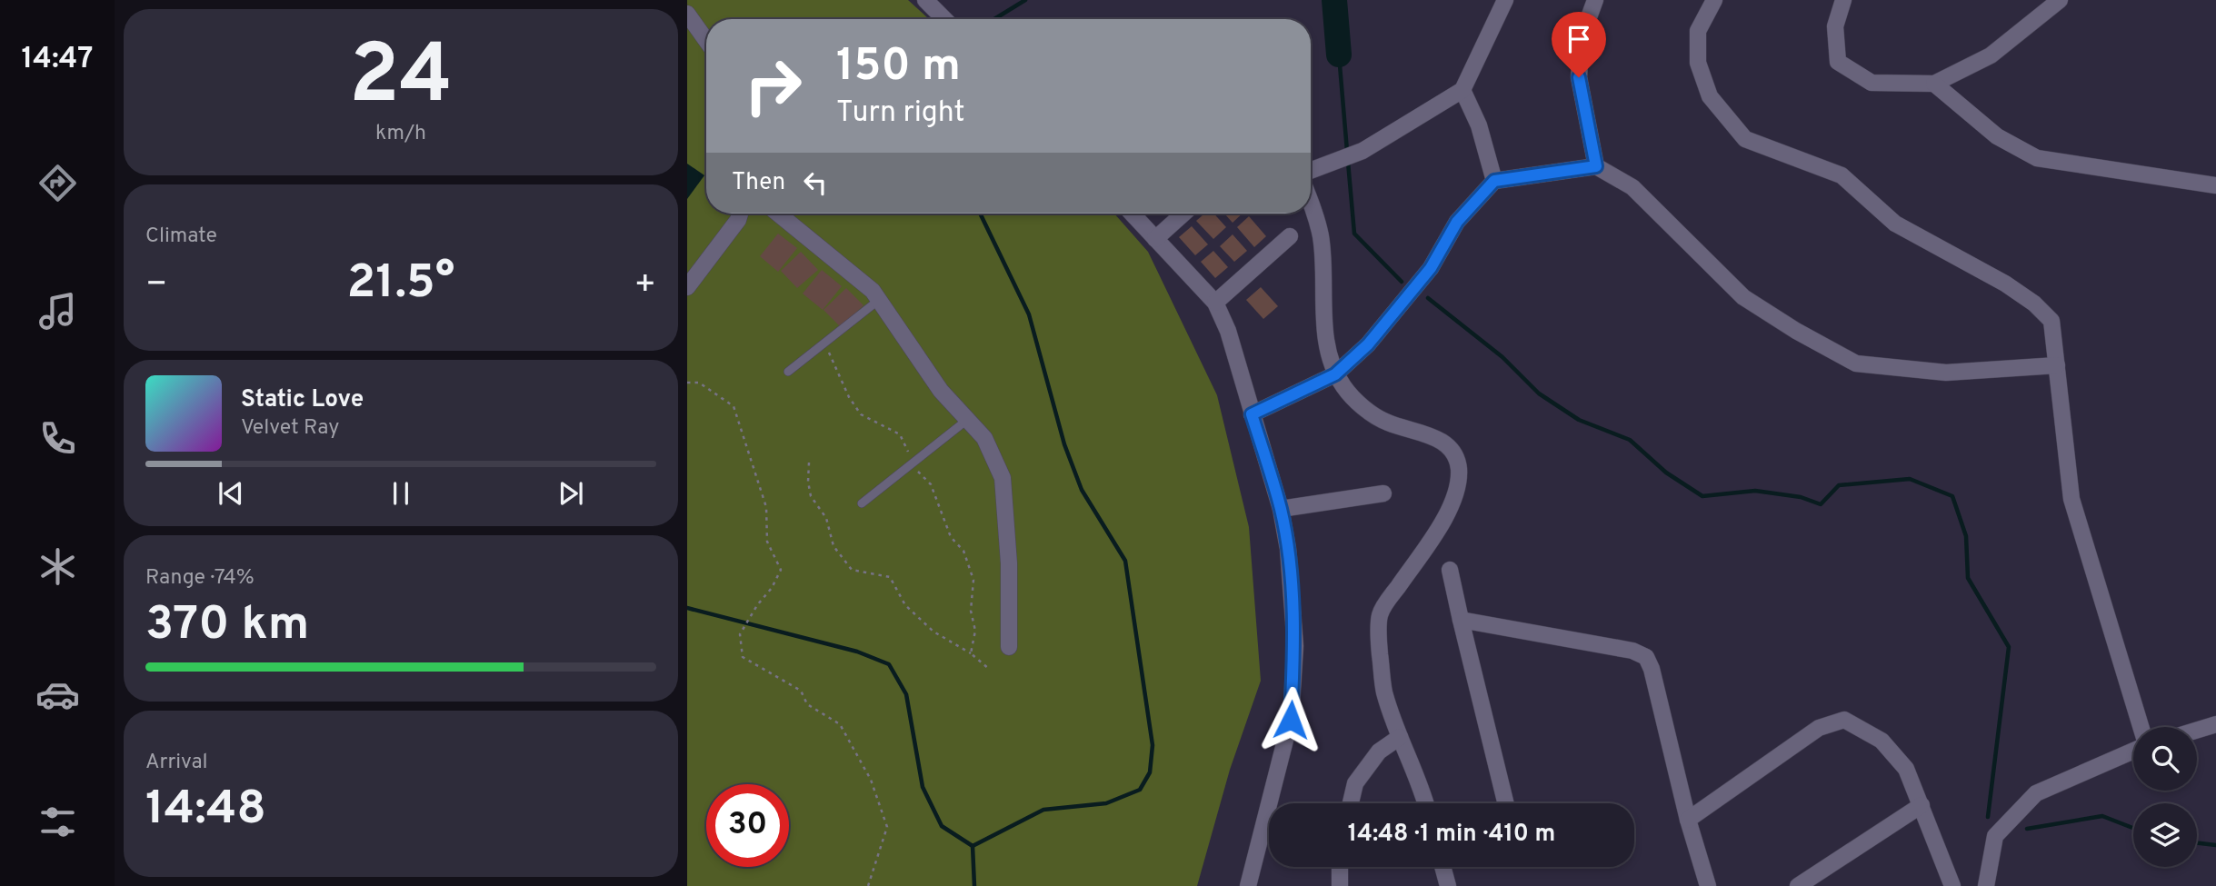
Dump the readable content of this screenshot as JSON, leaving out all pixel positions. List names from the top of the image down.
{
  "page": {
    "tabs": "14:47",
    "tile": [
      ["24", "km/h"],
      "Climate",
      ["Range · 74%", "370 km"],
      ["Arrival", "14:48"]
    ],
    "turn": ["150 m", "Turn right"],
    "then": "Then",
    "heat": ["−", "21.5°", "+"],
    "song": ["Static Love", "Velvet Ray"],
    "limit": "30",
    "trip": "14:48 · 1 min · 410 m"
  }
}
